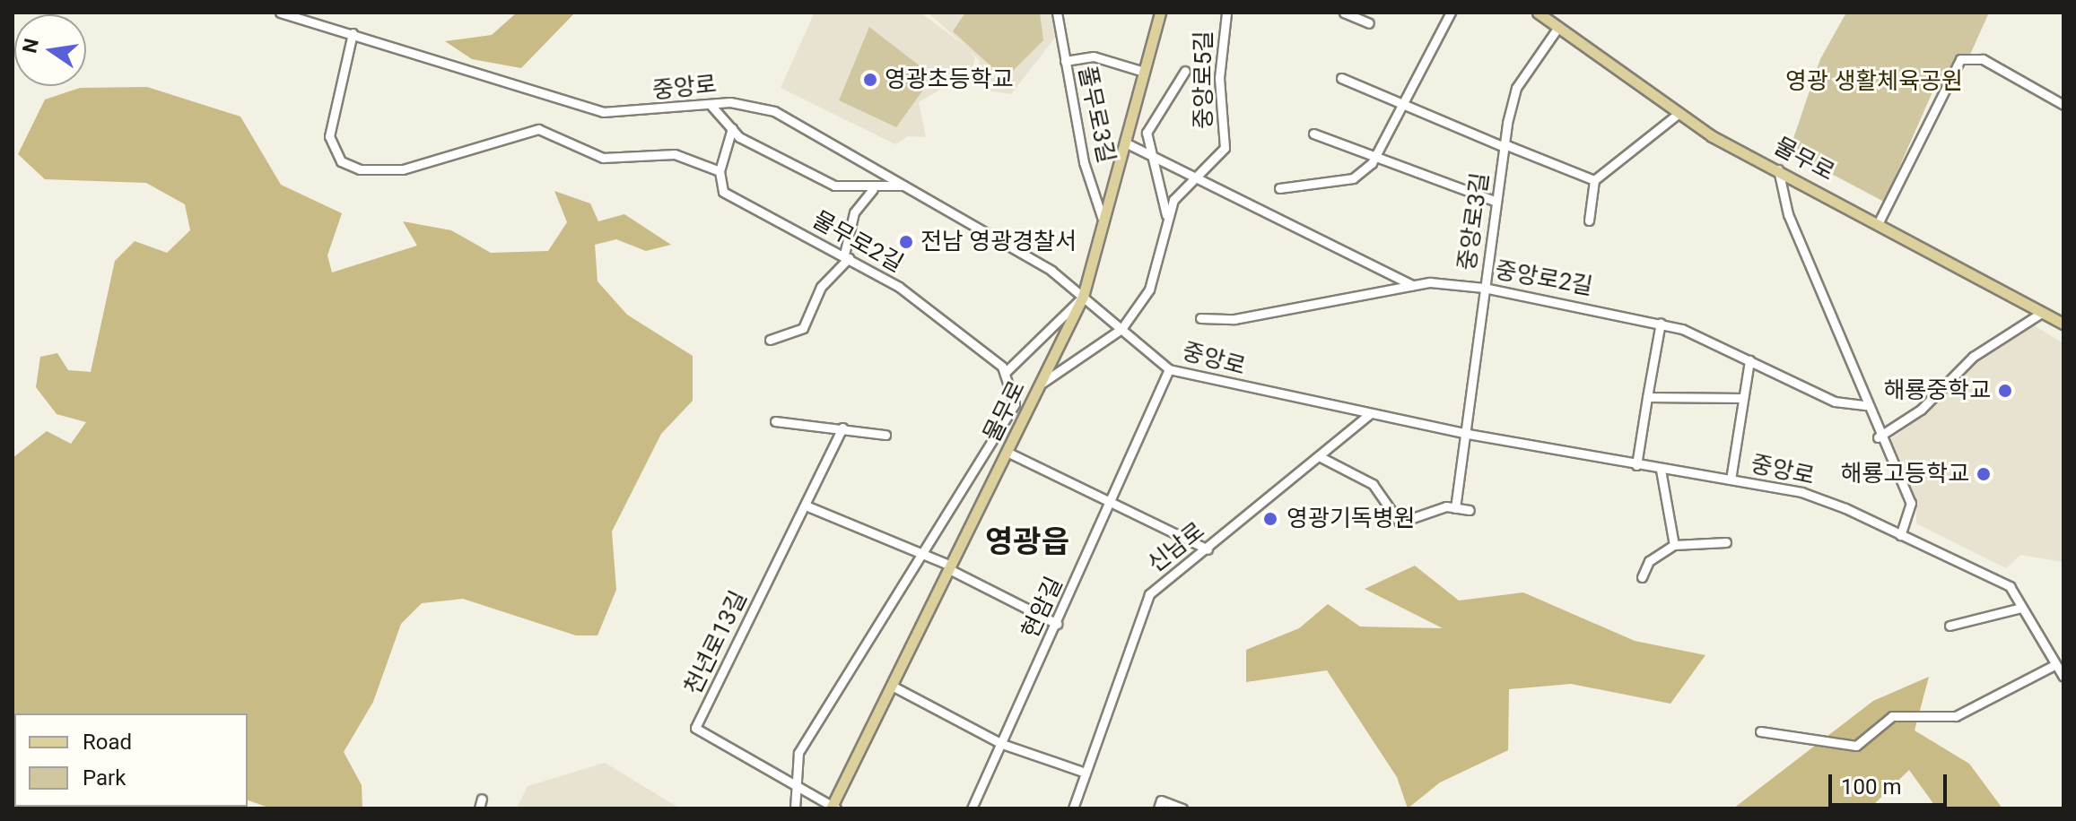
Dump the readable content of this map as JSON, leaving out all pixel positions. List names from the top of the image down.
{
  "streets": {
    "main road": ["물무로"],
    "street": [
      "중앙로5길",
      "중앙로",
      "풀무로3길",
      "중앙로3길",
      "물무로2길",
      "중앙로2길",
      "신남로",
      "현암길",
      "천년로13길"
    ]
  },
  "crossings": [
    ["중앙로5길", "중앙로"],
    ["중앙로", "물무로"],
    ["중앙로", "중앙로3길"],
    ["중앙로", "신남로"],
    ["중앙로", "현암길"],
    ["풀무로3길", "물무로"],
    ["물무로", "중앙로3길"],
    ["물무로", "천년로13길"],
    ["중앙로3길", "중앙로2길"]
  ],
  "districts": ["영광읍"],
  "parks": ["영광 생활체육공원"],
  "places": [
    "영광초등학교",
    "전남 영광경찰서",
    "해룡중학교",
    "해룡고등학교",
    "영광기독병원"
  ],
  "legend": ["Road", "Park"],
  "scale_bar": "100 m",
  "north": "left"
}
